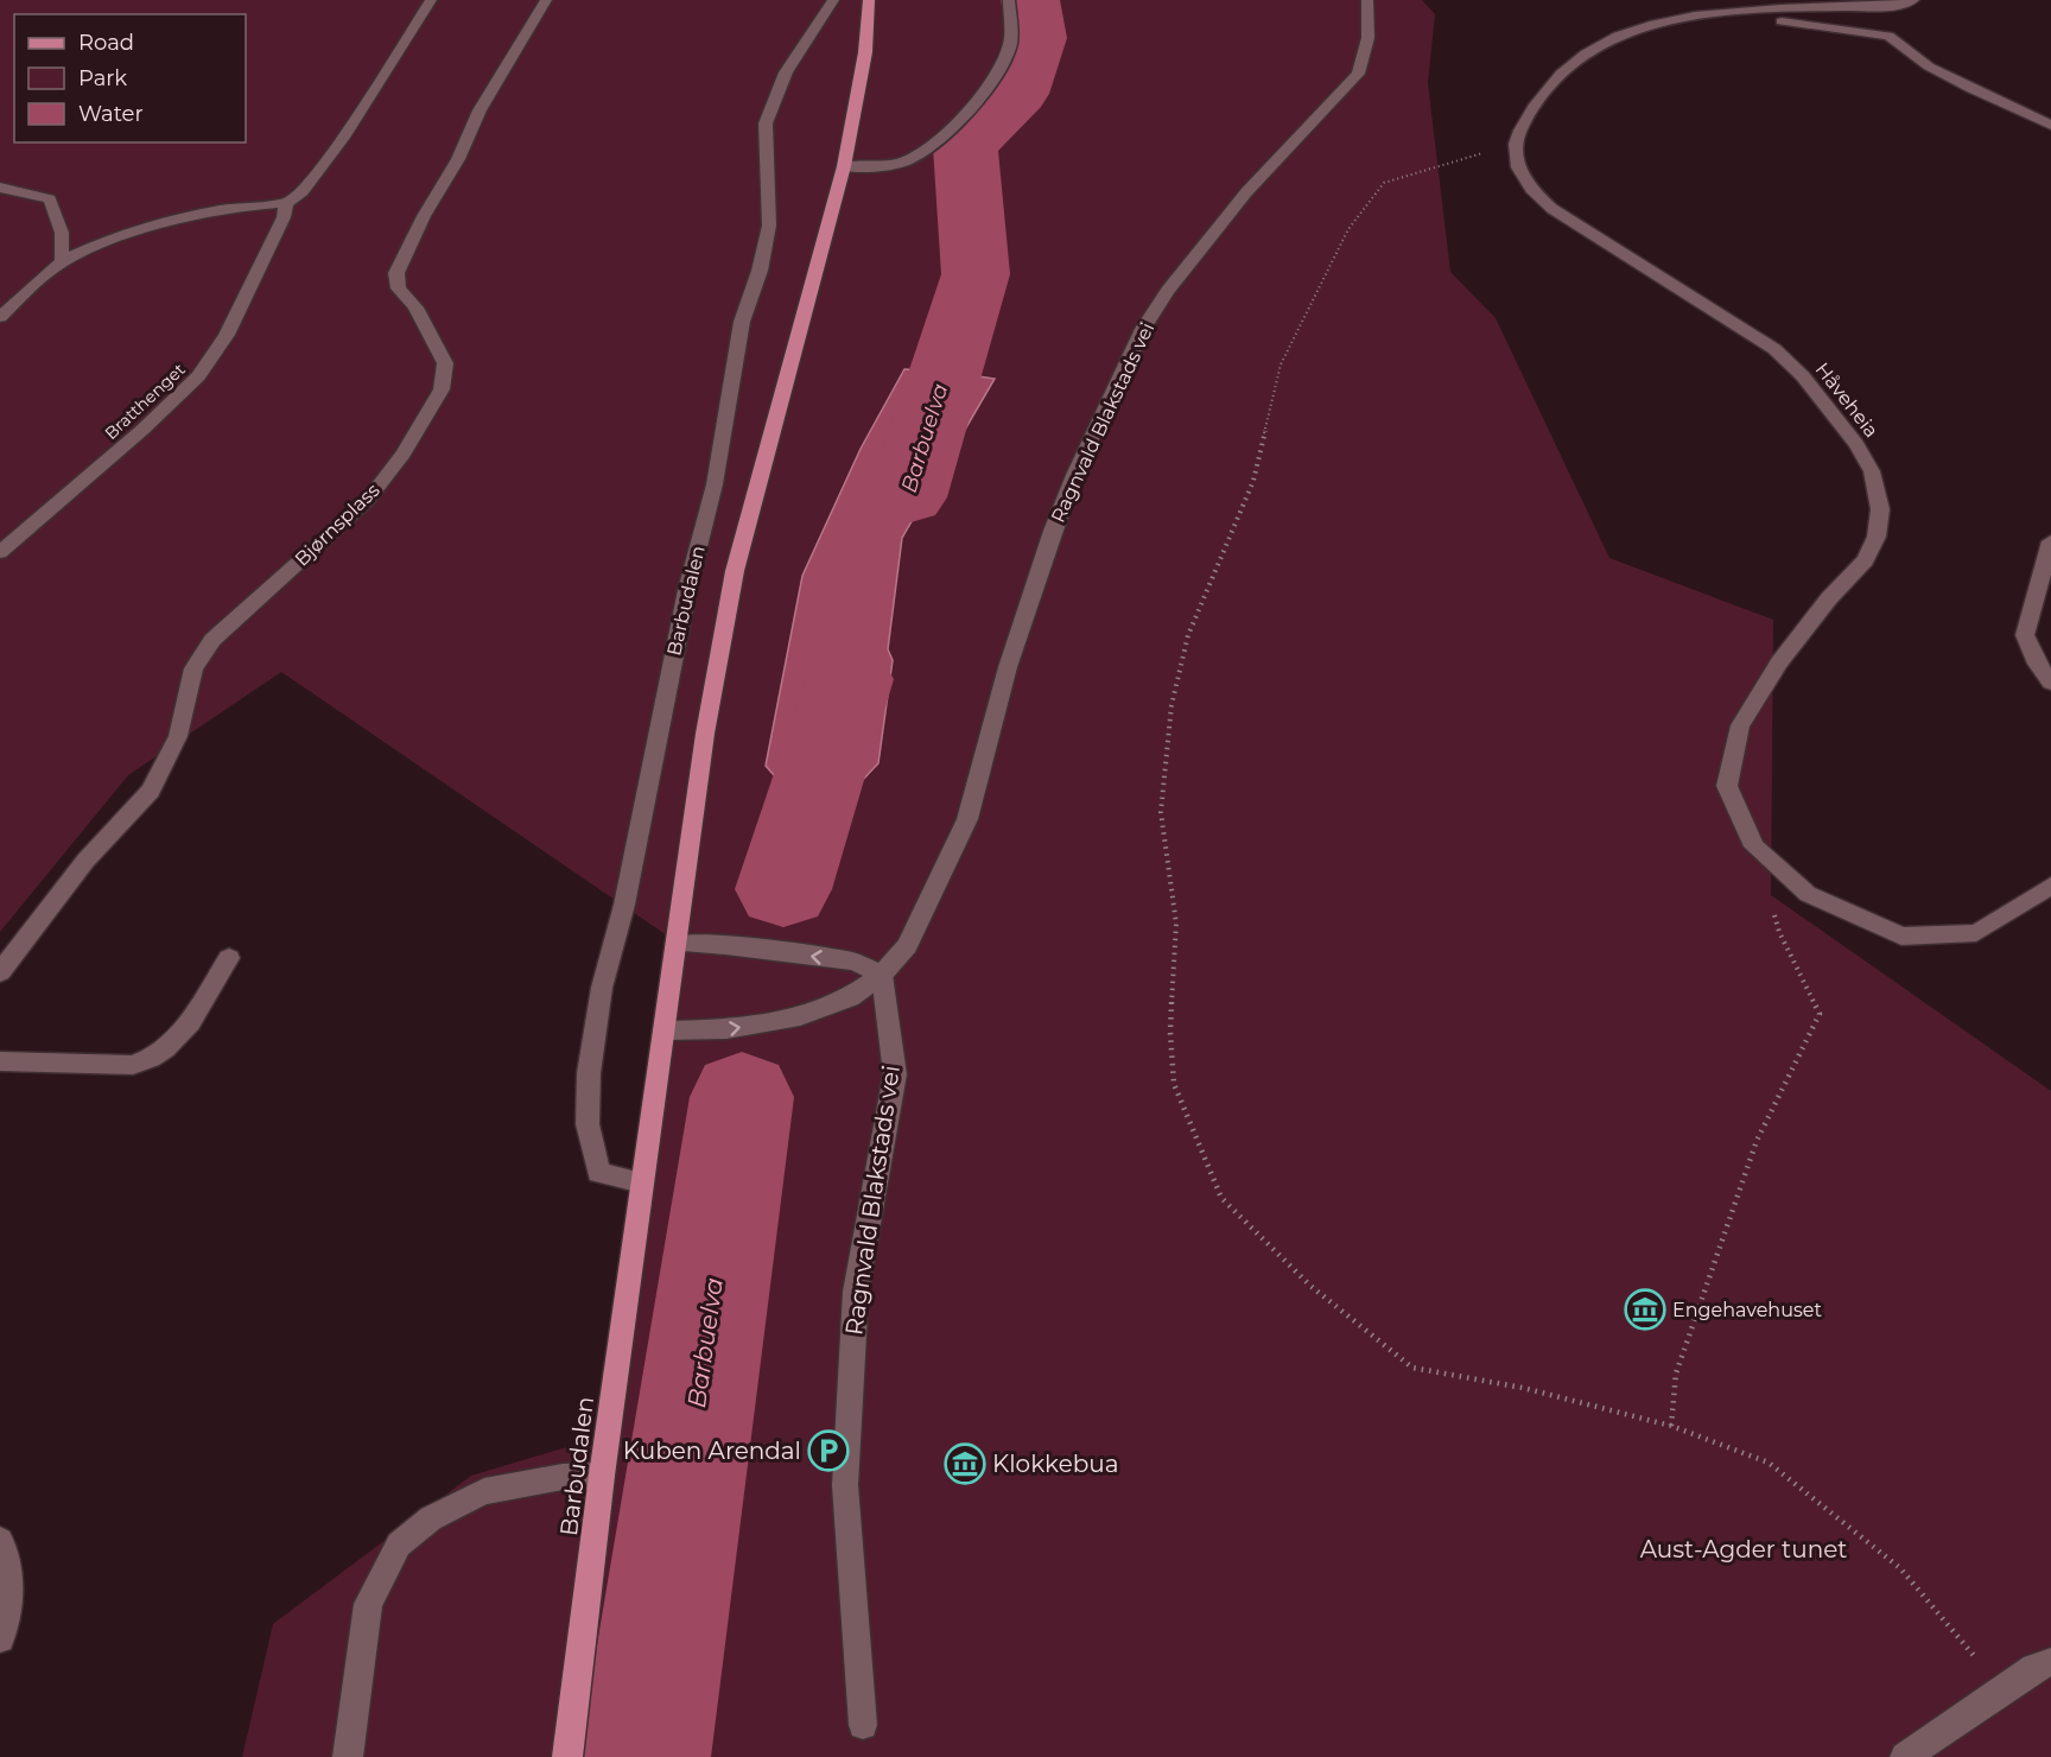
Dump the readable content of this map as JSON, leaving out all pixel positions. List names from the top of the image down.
{
  "streets": {
    "main road": ["Barbudalen"],
    "street": [
      "Håveheia",
      "Bratthenget",
      "Ragnvald Blakstads vei",
      "Bjørnsplass"
    ]
  },
  "crossings": [
    ["Ragnvald Blakstads vei", "Barbudalen"]
  ],
  "water": ["Barbuelva"],
  "parks": ["Aust-Agder tunet"],
  "places": {
    "museum": ["Engehavehuset", "Klokkebua"],
    "parking": ["Kuben Arendal"]
  },
  "legend": ["Road", "Park", "Water"]
}
